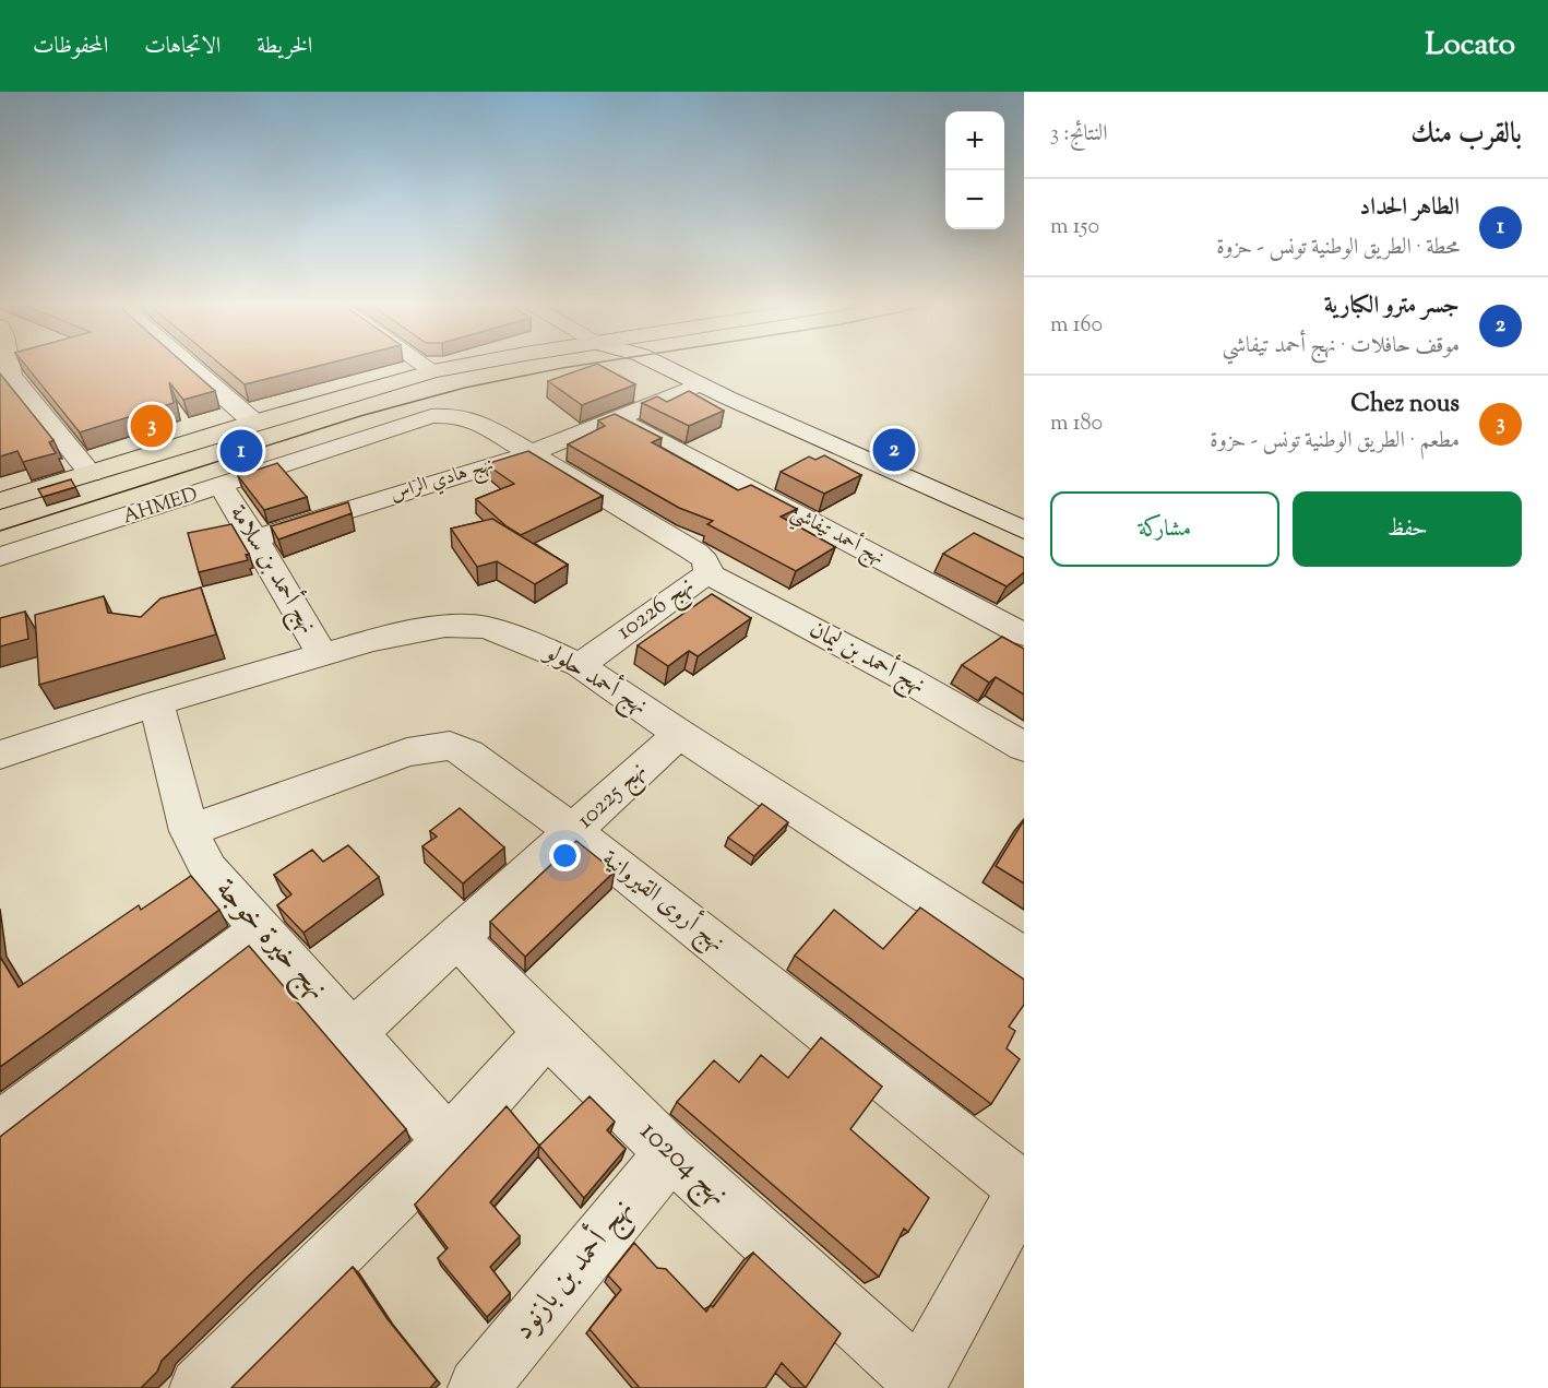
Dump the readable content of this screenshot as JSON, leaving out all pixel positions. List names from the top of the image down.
{
  "streets": {
    "street": [
      "نهج هادي الراس",
      "AHMED",
      "نهج أحمد تيفاشي",
      "نهج أحمد بن سلامة",
      "نهج 10226",
      "نهج أحمد بن ليمان",
      "نهج أحمد حلولو",
      "نهج 10225",
      "نهج أروى القيروانية",
      "نهج خيرة خوجة",
      "نهج 10204",
      "نهج أحمد بن بازنود"
    ]
  },
  "crossings": [
    ["نهج هادي الراس", "AHMED"],
    ["نهج هادي الراس", "نهج أحمد تيفاشي"],
    ["نهج هادي الراس", "نهج أحمد بن سلامة"],
    ["نهج هادي الراس", "نهج 10226"],
    ["AHMED", "نهج أحمد بن سلامة"],
    ["AHMED", "نهج 10226"],
    ["نهج أحمد بن سلامة", "نهج أحمد حلولو"],
    ["نهج 10226", "نهج أحمد بن ليمان"],
    ["نهج 10226", "نهج أحمد حلولو"],
    ["نهج أحمد حلولو", "نهج 10225"],
    ["نهج أحمد حلولو", "نهج خيرة خوجة"],
    ["نهج 10225", "نهج أروى القيروانية"],
    ["نهج 10225", "نهج خيرة خوجة"],
    ["نهج 10225", "نهج 10204"],
    ["نهج أروى القيروانية", "نهج خيرة خوجة"],
    ["نهج 10204", "نهج أحمد بن بازنود"]
  ],
  "page": {
    "header": "Locato",
    "nav": ["الخريطة", "الاتجاهات", "المحفوظات"],
    "heading": ["بالقرب منك", "النتائج: 3"],
    "map_buttons": ["+", "−"],
    "list": [
      {
        "mark": "1",
        "name": "الطاهر الحداد",
        "note": "محطة · الطريق الوطنية تونس - حزوة",
        "value": "150 m"
      },
      {
        "mark": "2",
        "name": "جسر مترو الكبارية",
        "note": "موقف حافلات · نهج أحمد تيفاشي",
        "value": "160 m"
      },
      {
        "mark": "3",
        "name": "Chez nous",
        "note": "مطعم · الطريق الوطنية تونس - حزوة",
        "value": "180 m"
      }
    ],
    "pins": ["3", "2", "1"],
    "buttons": ["حفظ", "مشاركة"]
  }
}
